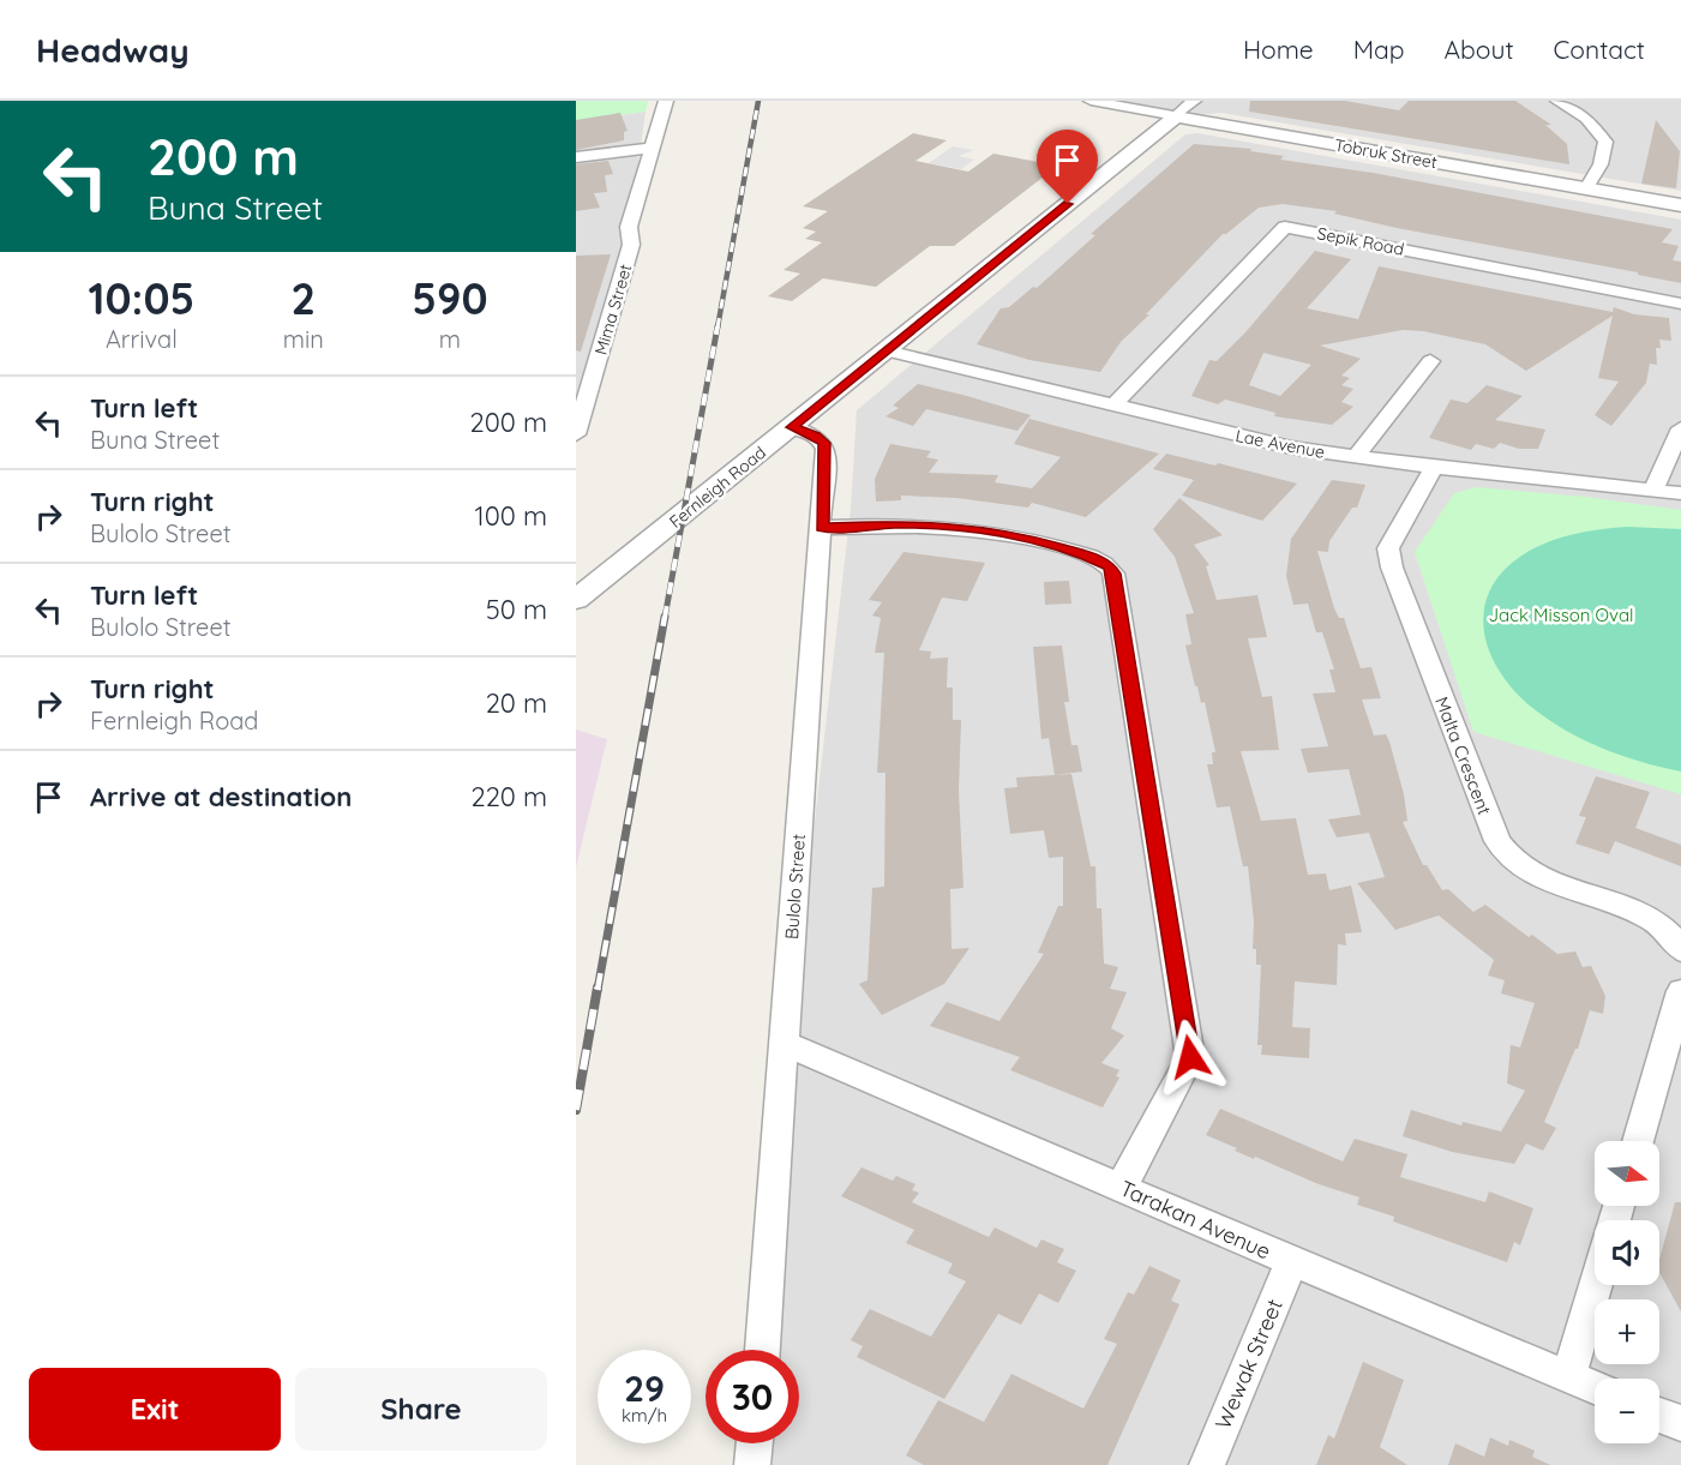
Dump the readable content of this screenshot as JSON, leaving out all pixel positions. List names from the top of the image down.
{
  "streets": {
    "street": [
      "Tobruk Street",
      "Sepik Road",
      "Mima Street",
      "Lae Avenue",
      "Fernleigh Road",
      "Malta Crescent",
      "Bulolo Street",
      "Tarakan Avenue",
      "Wewak Street"
    ]
  },
  "crossings": [
    ["Tobruk Street", "Fernleigh Road"],
    ["Sepik Road", "Lae Avenue"],
    ["Lae Avenue", "Fernleigh Road"],
    ["Lae Avenue", "Malta Crescent"],
    ["Fernleigh Road", "Bulolo Street"],
    ["Bulolo Street", "Tarakan Avenue"],
    ["Tarakan Avenue", "Wewak Street"]
  ],
  "parks": ["Jack Misson Oval"],
  "north": "right",
  "page": {
    "header": "Headway",
    "nav": [
      "Home",
      "Map",
      "About",
      "Contact"
    ],
    "turn": ["200 m", "Buna Street"],
    "eta": [
      "10:05",
      "Arrival",
      "2",
      "min",
      "590",
      "m"
    ],
    "list": [
      {
        "name": "Turn left",
        "note": "Buna Street",
        "value": "200 m"
      },
      {
        "name": "Turn right",
        "note": "Bulolo Street",
        "value": "100 m"
      },
      {
        "name": "Turn left",
        "note": "Bulolo Street",
        "value": "50 m"
      },
      {
        "name": "Turn right",
        "note": "Fernleigh Road",
        "value": "20 m"
      },
      {
        "name": "Arrive at destination",
        "value": "220 m"
      }
    ],
    "map_buttons": ["+", "−"],
    "speed": "29 km/h",
    "limit": "30",
    "buttons": ["Exit", "Share"]
  }
}
